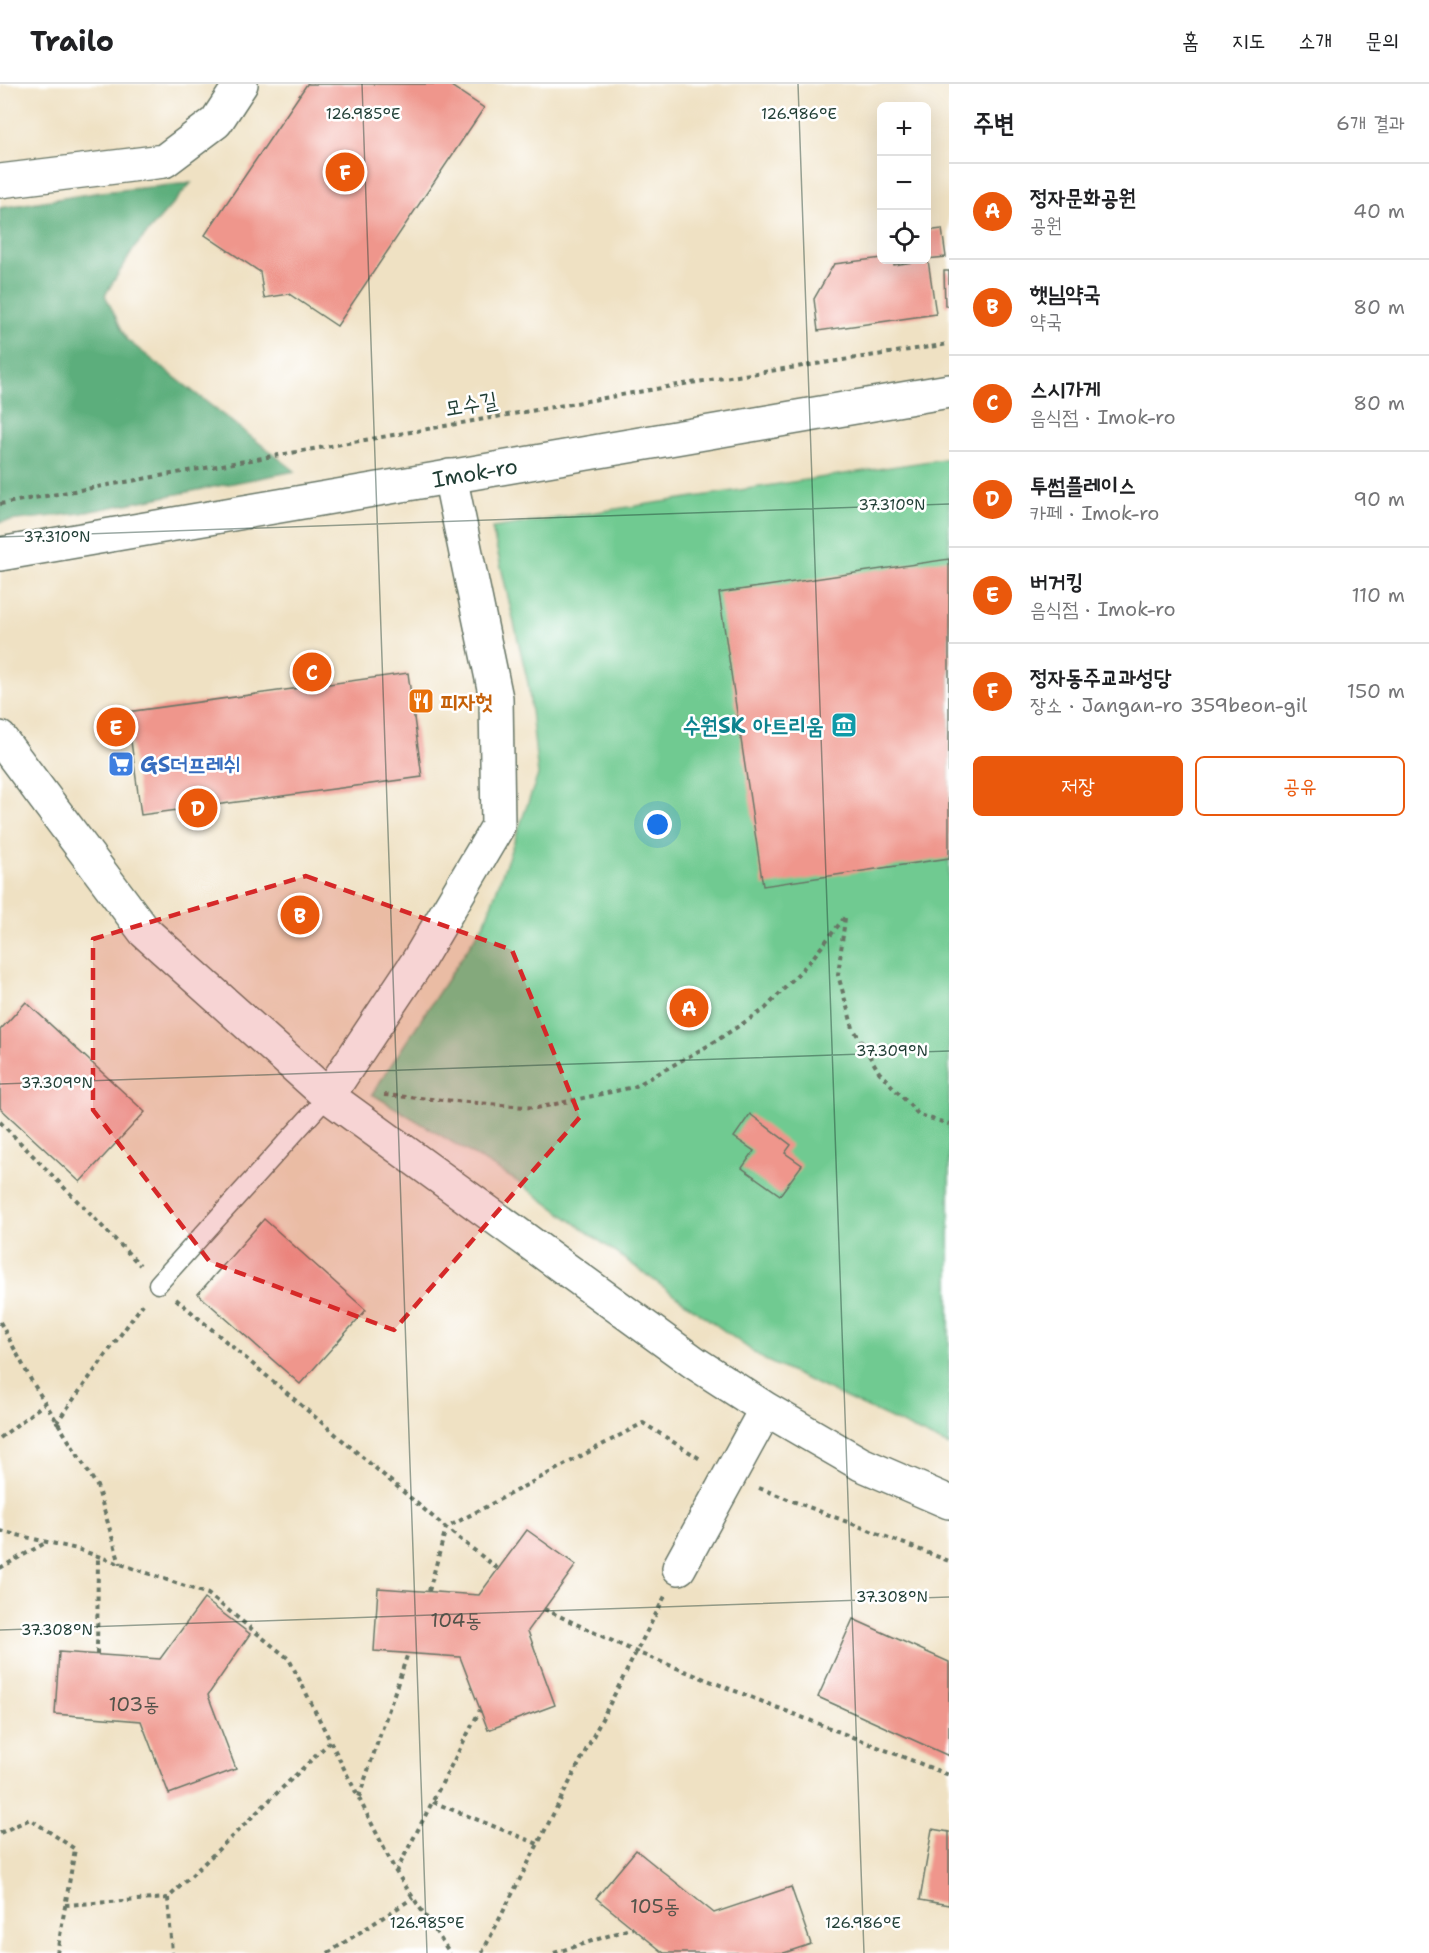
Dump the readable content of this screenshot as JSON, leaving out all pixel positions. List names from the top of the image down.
{
  "streets": {
    "street": ["Imok-ro"],
    "path": ["모수길"]
  },
  "places": {
    "restaurant": ["피자헛"],
    "museum": ["수원SK 아트리움"],
    "supermarket": ["GS더프레쉬"]
  },
  "house_numbers": ["104동", "103동", "105동"],
  "page": {
    "header": "Trailo",
    "nav": [
      "홈",
      "지도",
      "소개",
      "문의"
    ],
    "heading": ["주변", "6개 결과"],
    "map_buttons": ["+", "−"],
    "pins": [
      "F",
      "C",
      "E",
      "D",
      "B",
      "A"
    ],
    "list": [
      {
        "mark": "A",
        "name": "정자문화공원",
        "note": "공원",
        "value": "40 m"
      },
      {
        "mark": "B",
        "name": "햇님약국",
        "note": "약국",
        "value": "80 m"
      },
      {
        "mark": "C",
        "name": "스시가게",
        "note": "음식점 · Imok-ro",
        "value": "80 m"
      },
      {
        "mark": "D",
        "name": "투썸플레이스",
        "note": "카페 · Imok-ro",
        "value": "90 m"
      },
      {
        "mark": "E",
        "name": "버거킹",
        "note": "음식점 · Imok-ro",
        "value": "110 m"
      },
      {
        "mark": "F",
        "name": "정자동주교과성당",
        "note": "장소 · Jangan-ro 359beon-gil",
        "value": "150 m"
      }
    ],
    "buttons": ["저장", "공유"]
  },
  "coordinates": [
    "126.985°E",
    "126.986°E",
    "37.310°N",
    "37.309°N",
    "37.308°N"
  ]
}
